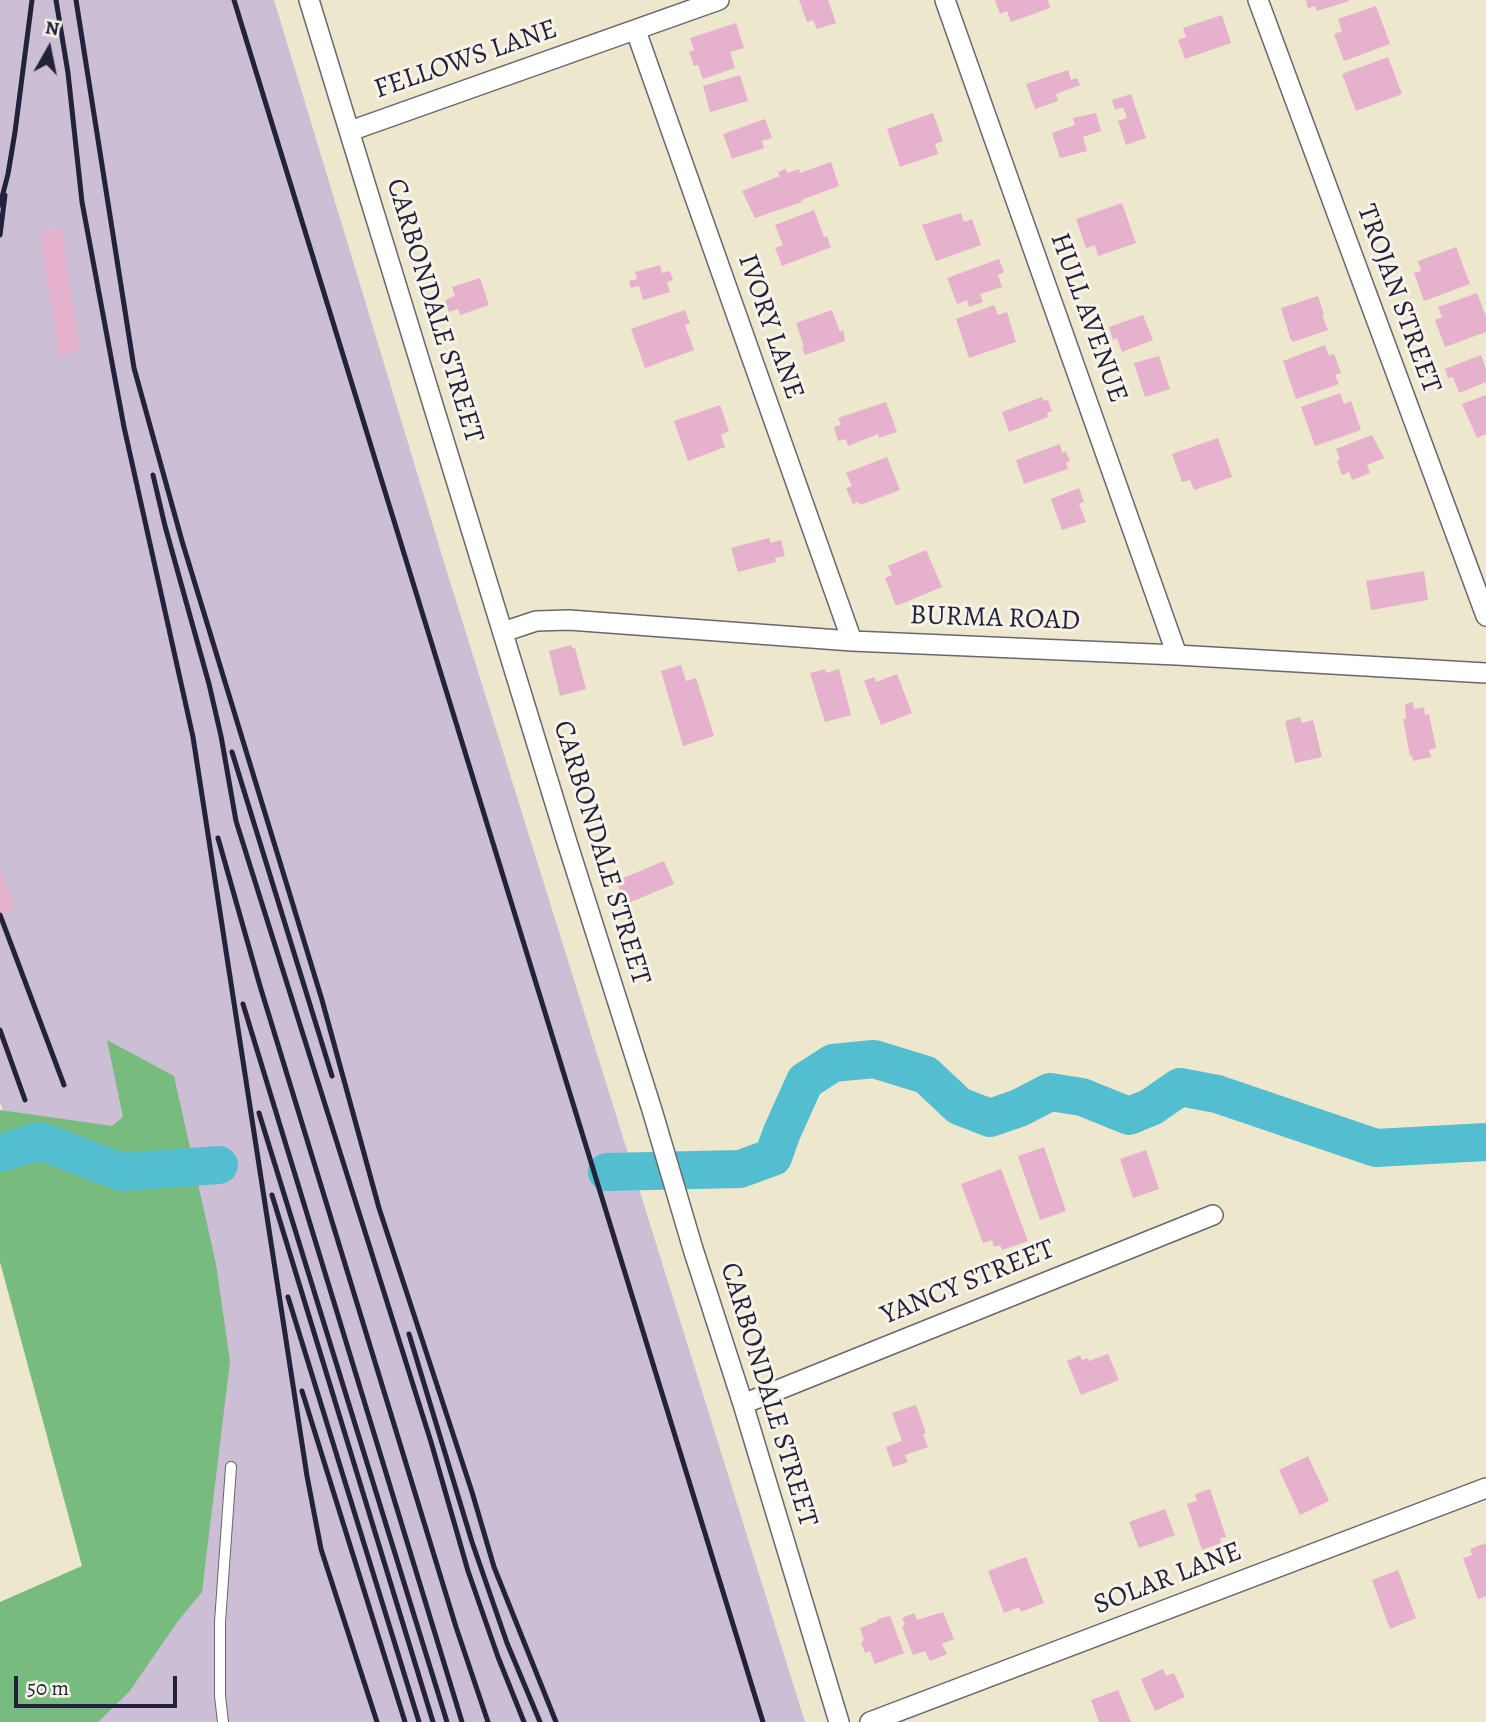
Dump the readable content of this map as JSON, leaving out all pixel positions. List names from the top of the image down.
{
  "streets": {
    "street": [
      "FELLOWS LANE",
      "TROJAN STREET",
      "CARBONDALE STREET",
      "HULL AVENUE",
      "IVORY LANE",
      "BURMA ROAD",
      "YANCY STREET",
      "SOLAR LANE"
    ]
  },
  "crossings": [
    ["FELLOWS LANE", "CARBONDALE STREET"],
    ["FELLOWS LANE", "IVORY LANE"],
    ["CARBONDALE STREET", "BURMA ROAD"],
    ["CARBONDALE STREET", "YANCY STREET"],
    ["HULL AVENUE", "BURMA ROAD"],
    ["IVORY LANE", "BURMA ROAD"]
  ],
  "scale_bar": "50 m",
  "north": "top"
}
